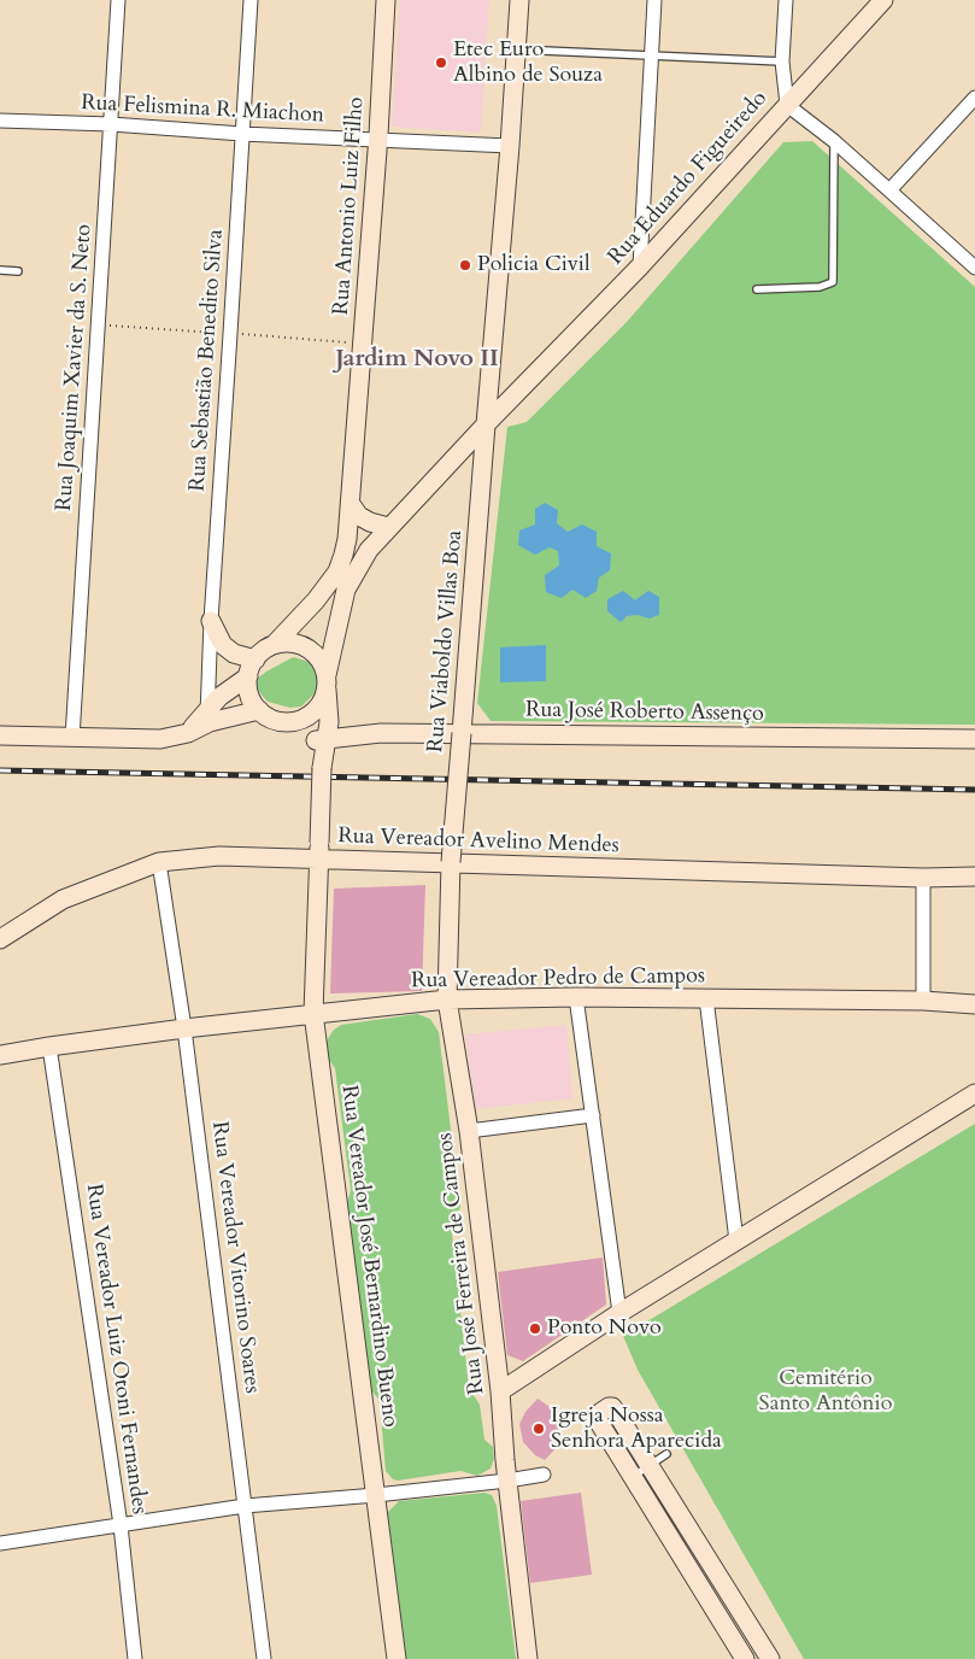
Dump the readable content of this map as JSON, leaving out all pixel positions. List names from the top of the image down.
{
  "streets": {
    "main road": [
      "Rua Eduardo Figueiredo",
      "Rua Antonio Luiz Filho",
      "Rua Viaboldo Villas Boa",
      "Rua José Roberto Assenço",
      "Rua Vereador Avelino Mendes",
      "Rua Vereador Pedro de Campos",
      "Rua Vereador José Bernardino Bueno",
      "Rua José Ferreira de Campos"
    ],
    "street": [
      "Rua Felismina R. Miachon",
      "Rua Sebastião Benedito Silva",
      "Rua Joaquim Xavier da S. Neto",
      "Rua Vereador Vitorino Soares",
      "Rua Vereador Luiz Otoni Fernandes"
    ]
  },
  "crossings": [
    ["Rua Felismina R. Miachon", "Rua Antonio Luiz Filho"],
    ["Rua Felismina R. Miachon", "Rua Sebastião Benedito Silva"],
    ["Rua Felismina R. Miachon", "Rua Joaquim Xavier da S. Neto"],
    ["Rua Felismina R. Miachon", "Rua Viaboldo Villas Boa"],
    ["Rua Eduardo Figueiredo", "Rua Antonio Luiz Filho"],
    ["Rua Eduardo Figueiredo", "Rua Viaboldo Villas Boa"],
    ["Rua Eduardo Figueiredo", "Rua Vereador José Bernardino Bueno"],
    ["Rua Antonio Luiz Filho", "Rua Vereador José Bernardino Bueno"],
    ["Rua Viaboldo Villas Boa", "Rua José Roberto Assenço"],
    ["Rua Viaboldo Villas Boa", "Rua Vereador Avelino Mendes"],
    ["Rua Viaboldo Villas Boa", "Rua José Ferreira de Campos"],
    ["Rua José Roberto Assenço", "Rua Vereador José Bernardino Bueno"],
    ["Rua Vereador Avelino Mendes", "Rua Vereador José Bernardino Bueno"],
    ["Rua Vereador Avelino Mendes", "Rua Vereador Vitorino Soares"],
    ["Rua Vereador Avelino Mendes", "Rua José Ferreira de Campos"],
    ["Rua Vereador Pedro de Campos", "Rua Vereador José Bernardino Bueno"],
    ["Rua Vereador Pedro de Campos", "Rua Vereador Vitorino Soares"],
    ["Rua Vereador Pedro de Campos", "Rua José Ferreira de Campos"],
    ["Rua Vereador Pedro de Campos", "Rua Vereador Luiz Otoni Fernandes"]
  ],
  "districts": ["Jardim Novo II"],
  "parks": ["Cemitério Santo Antônio"],
  "places": [
    "Etec Euro Albino de Souza",
    "Policia Civil",
    "Ponto Novo",
    "Igreja Nossa Senhora Aparecida"
  ]
}
